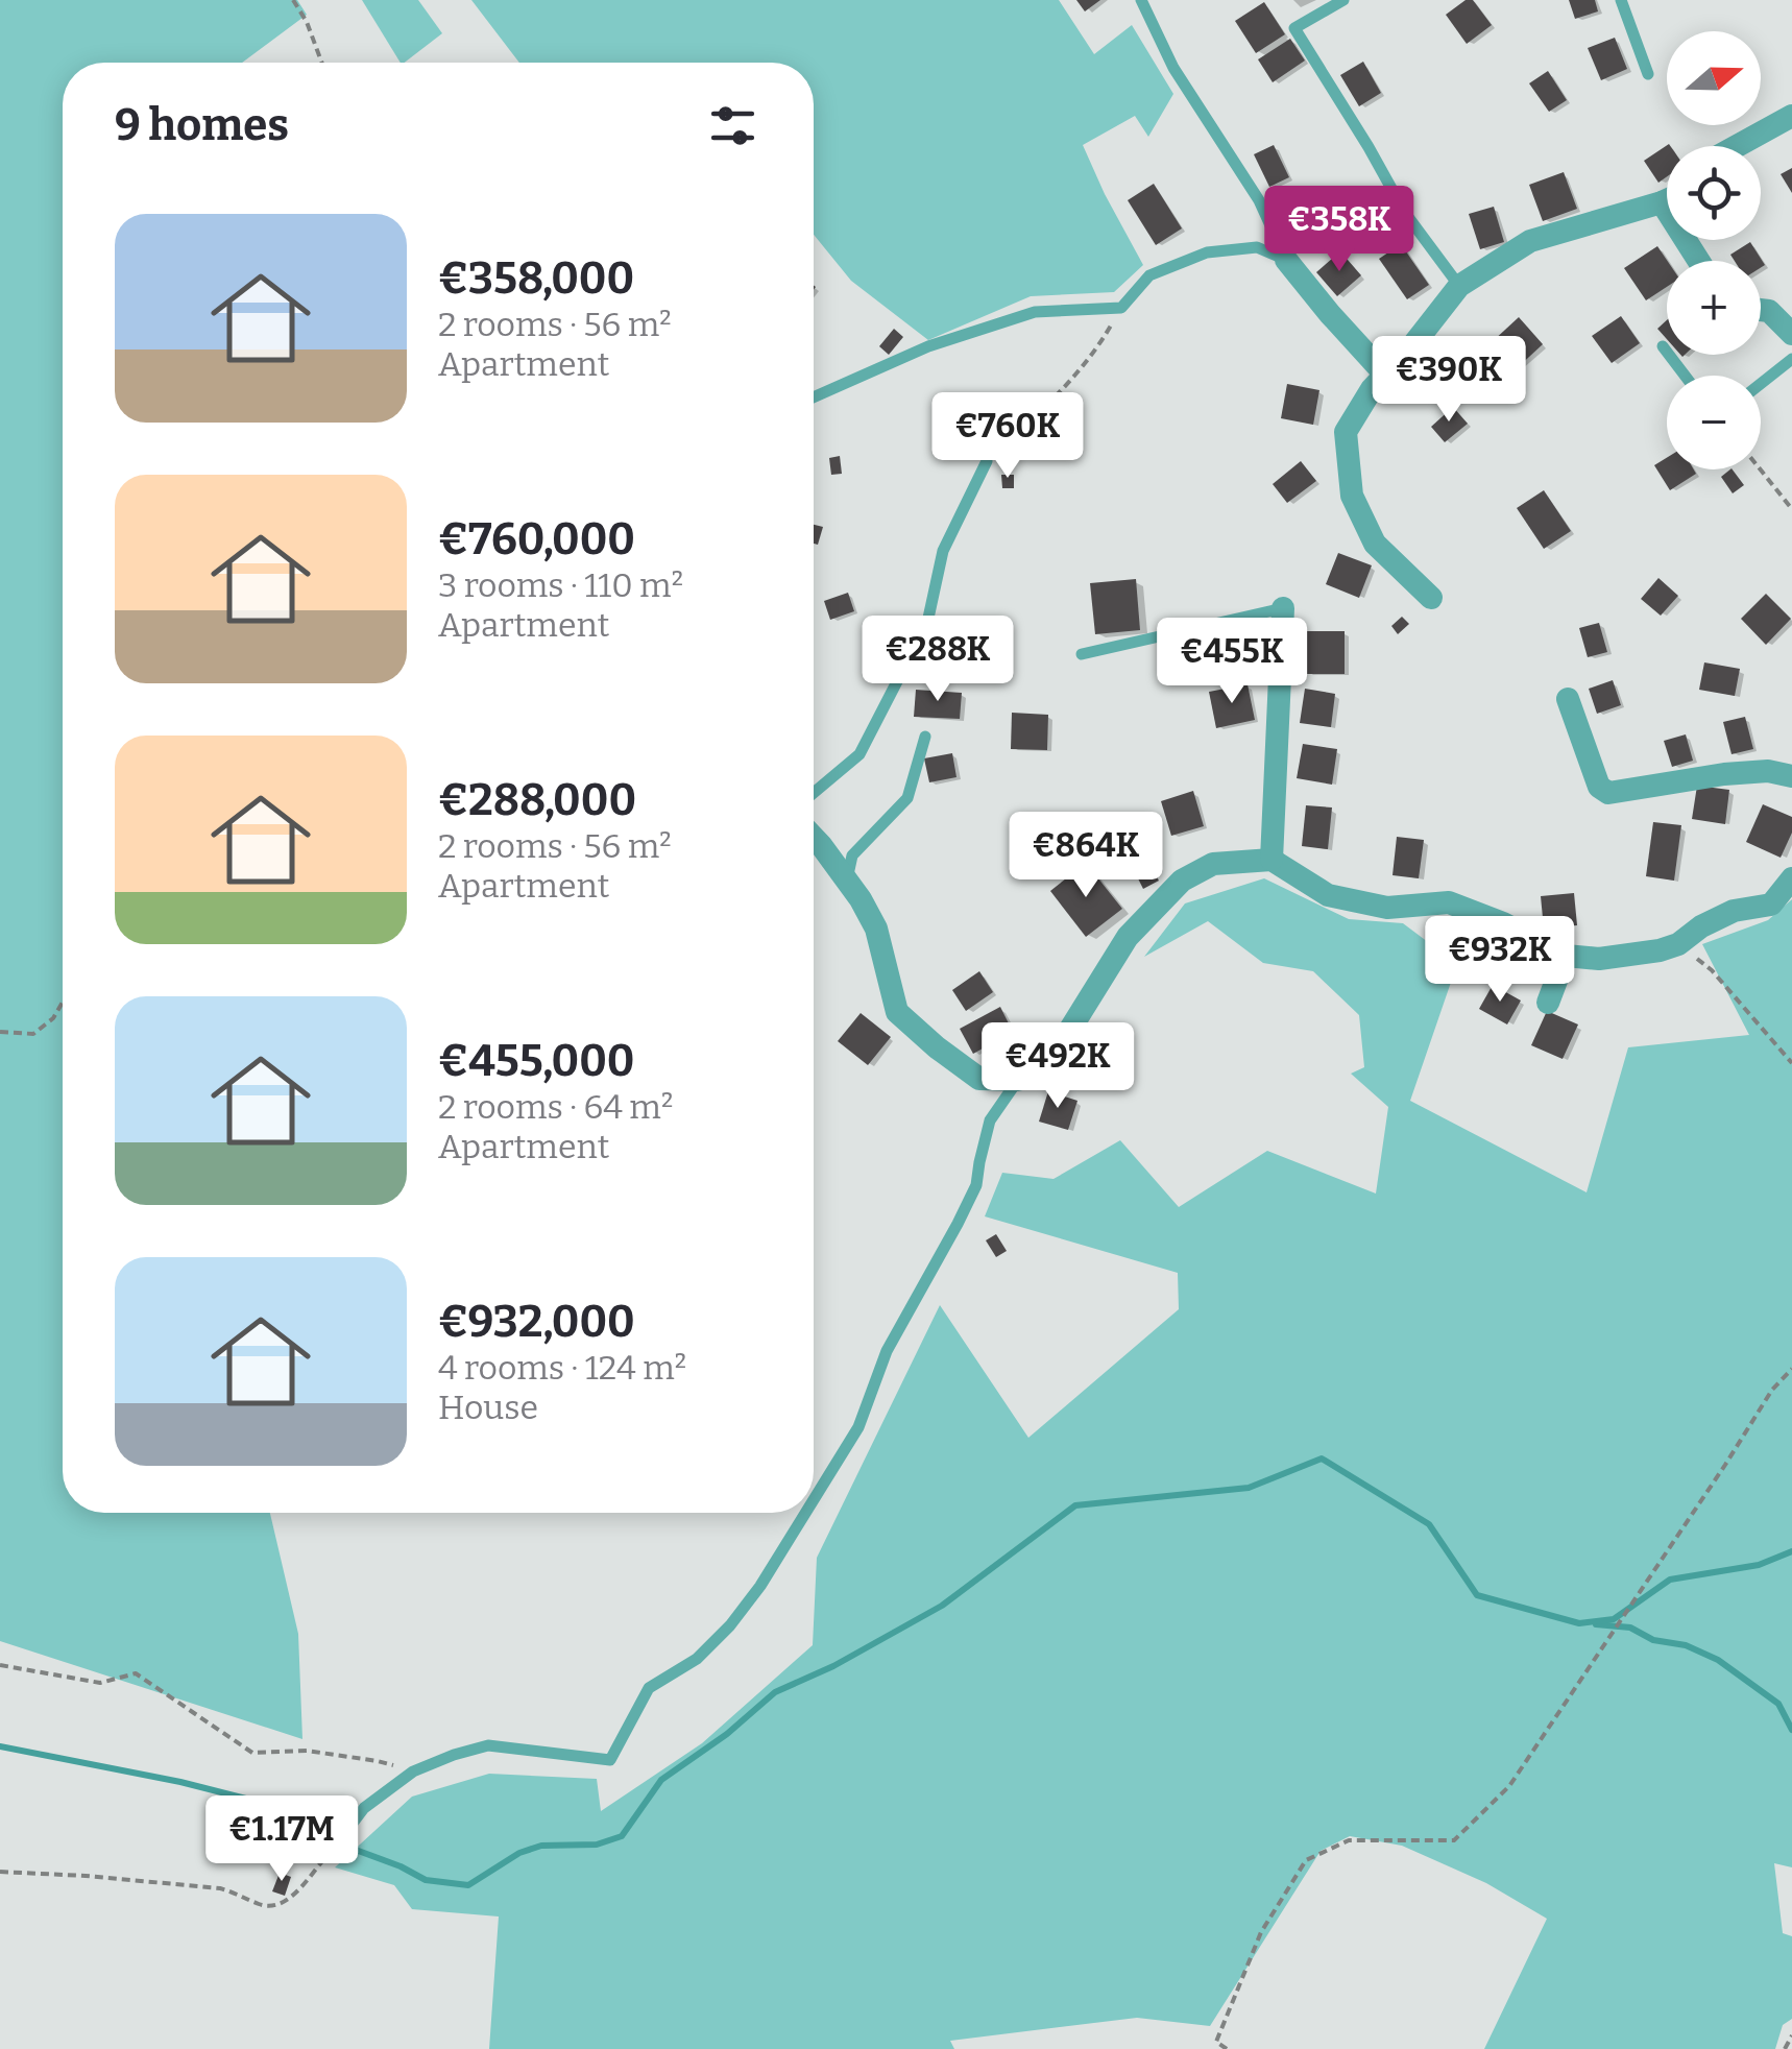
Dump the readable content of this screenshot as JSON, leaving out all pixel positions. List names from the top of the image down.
{
  "north": "right",
  "page": {
    "map_buttons": ["+", "−"],
    "heading": "9 homes",
    "price": [
      "€358K",
      "€390K",
      "€760K",
      "€288K",
      "€455K",
      "€864K",
      "€932K",
      "€492K",
      "€1.17M"
    ],
    "list": [
      {
        "name": "€358,000",
        "note": "2 rooms · 56 m² · Apartment"
      },
      {
        "name": "€760,000",
        "note": "3 rooms · 110 m² · Apartment"
      },
      {
        "name": "€288,000",
        "note": "2 rooms · 56 m² · Apartment"
      },
      {
        "name": "€455,000",
        "note": "2 rooms · 64 m² · Apartment"
      },
      {
        "name": "€932,000",
        "note": "4 rooms · 124 m² · House"
      }
    ]
  }
}
